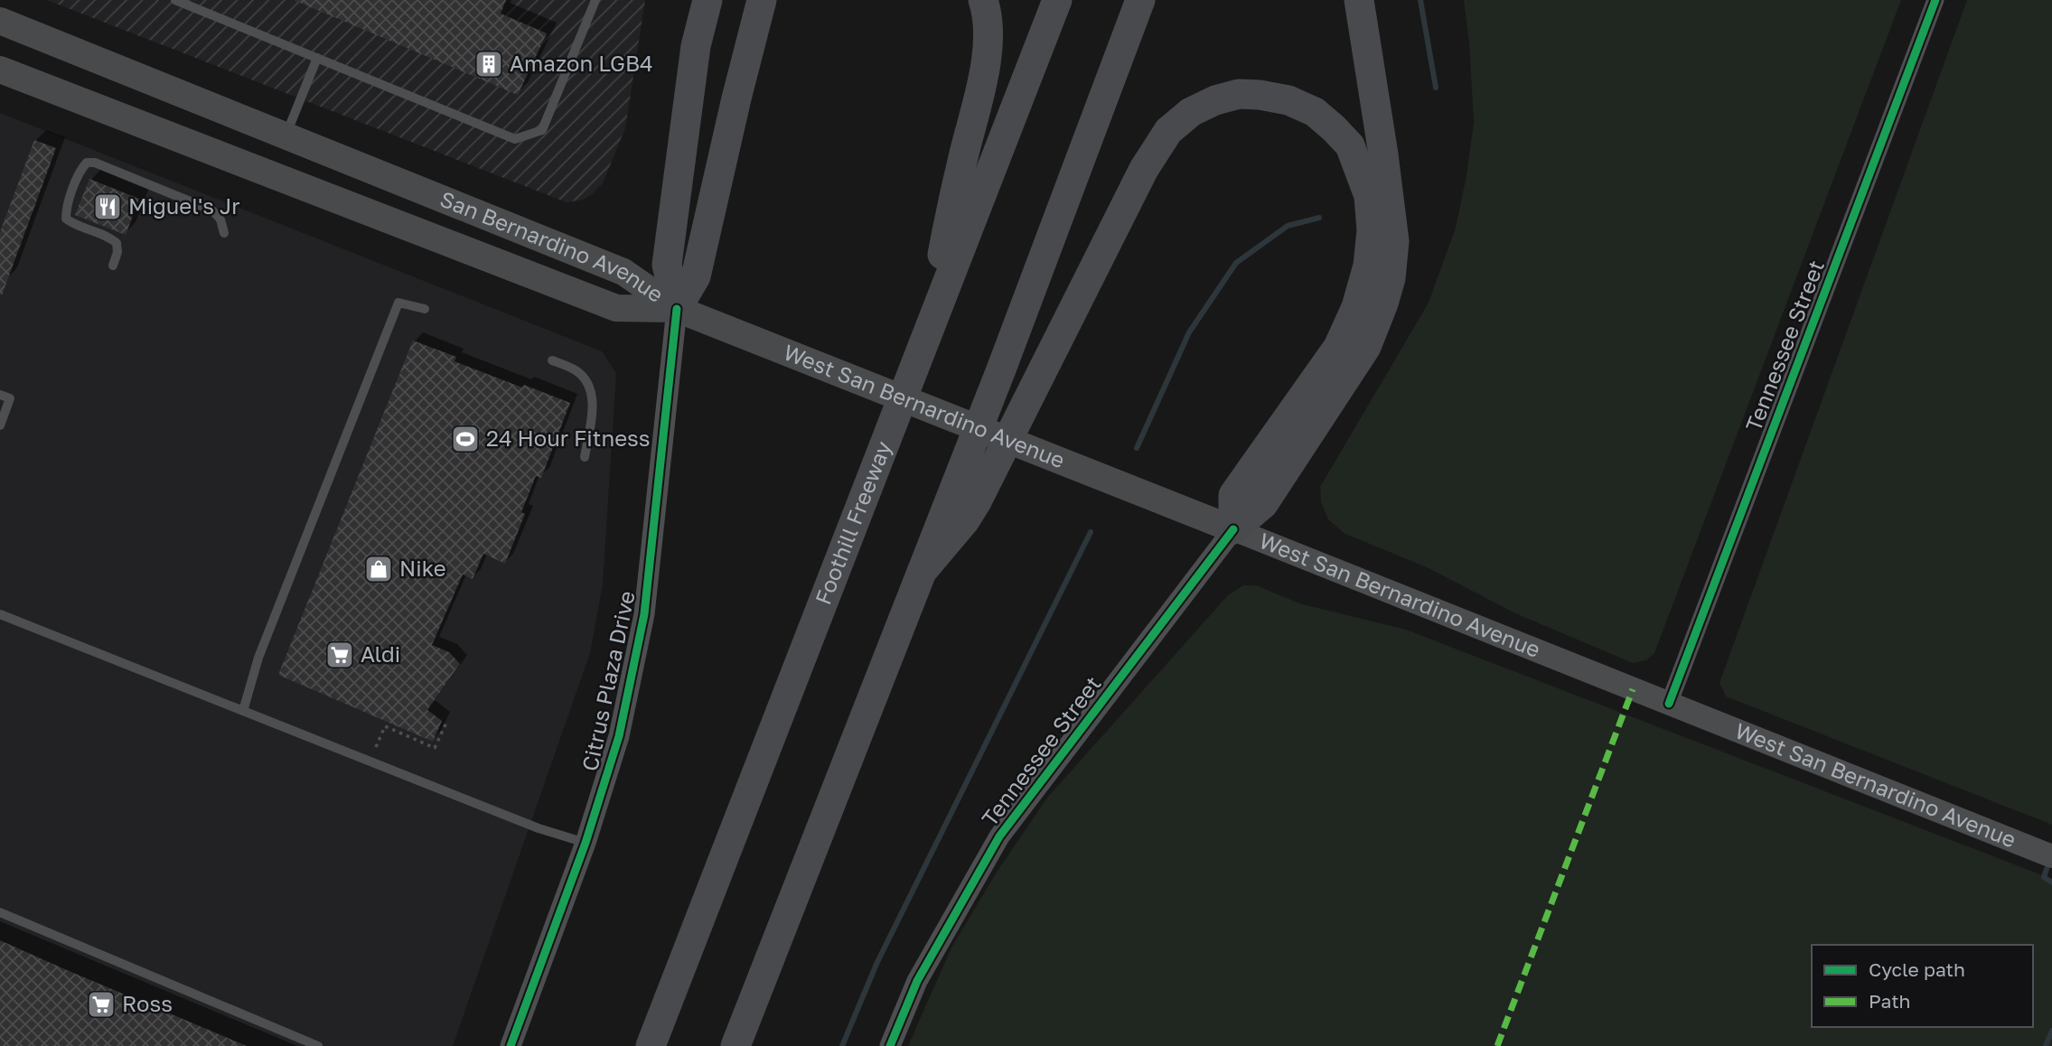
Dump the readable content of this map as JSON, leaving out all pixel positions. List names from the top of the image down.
{
  "streets": {
    "highway": ["Foothill Freeway"],
    "main road": ["San Bernardino Avenue", "West San Bernardino Avenue"],
    "street": ["Tennessee Street", "Citrus Plaza Drive"]
  },
  "crossings": [
    ["San Bernardino Avenue", "West San Bernardino Avenue"],
    ["San Bernardino Avenue", "Citrus Plaza Drive"],
    ["Tennessee Street", "West San Bernardino Avenue"],
    ["West San Bernardino Avenue", "Citrus Plaza Drive"]
  ],
  "places": {
    "building": ["Amazon LGB4"],
    "restaurant": ["Miguel's Jr"],
    "sports": ["24 Hour Fitness"],
    "shop": ["Nike"],
    "supermarket": ["Aldi", "Ross"]
  },
  "legend": ["Cycle path", "Path"]
}
